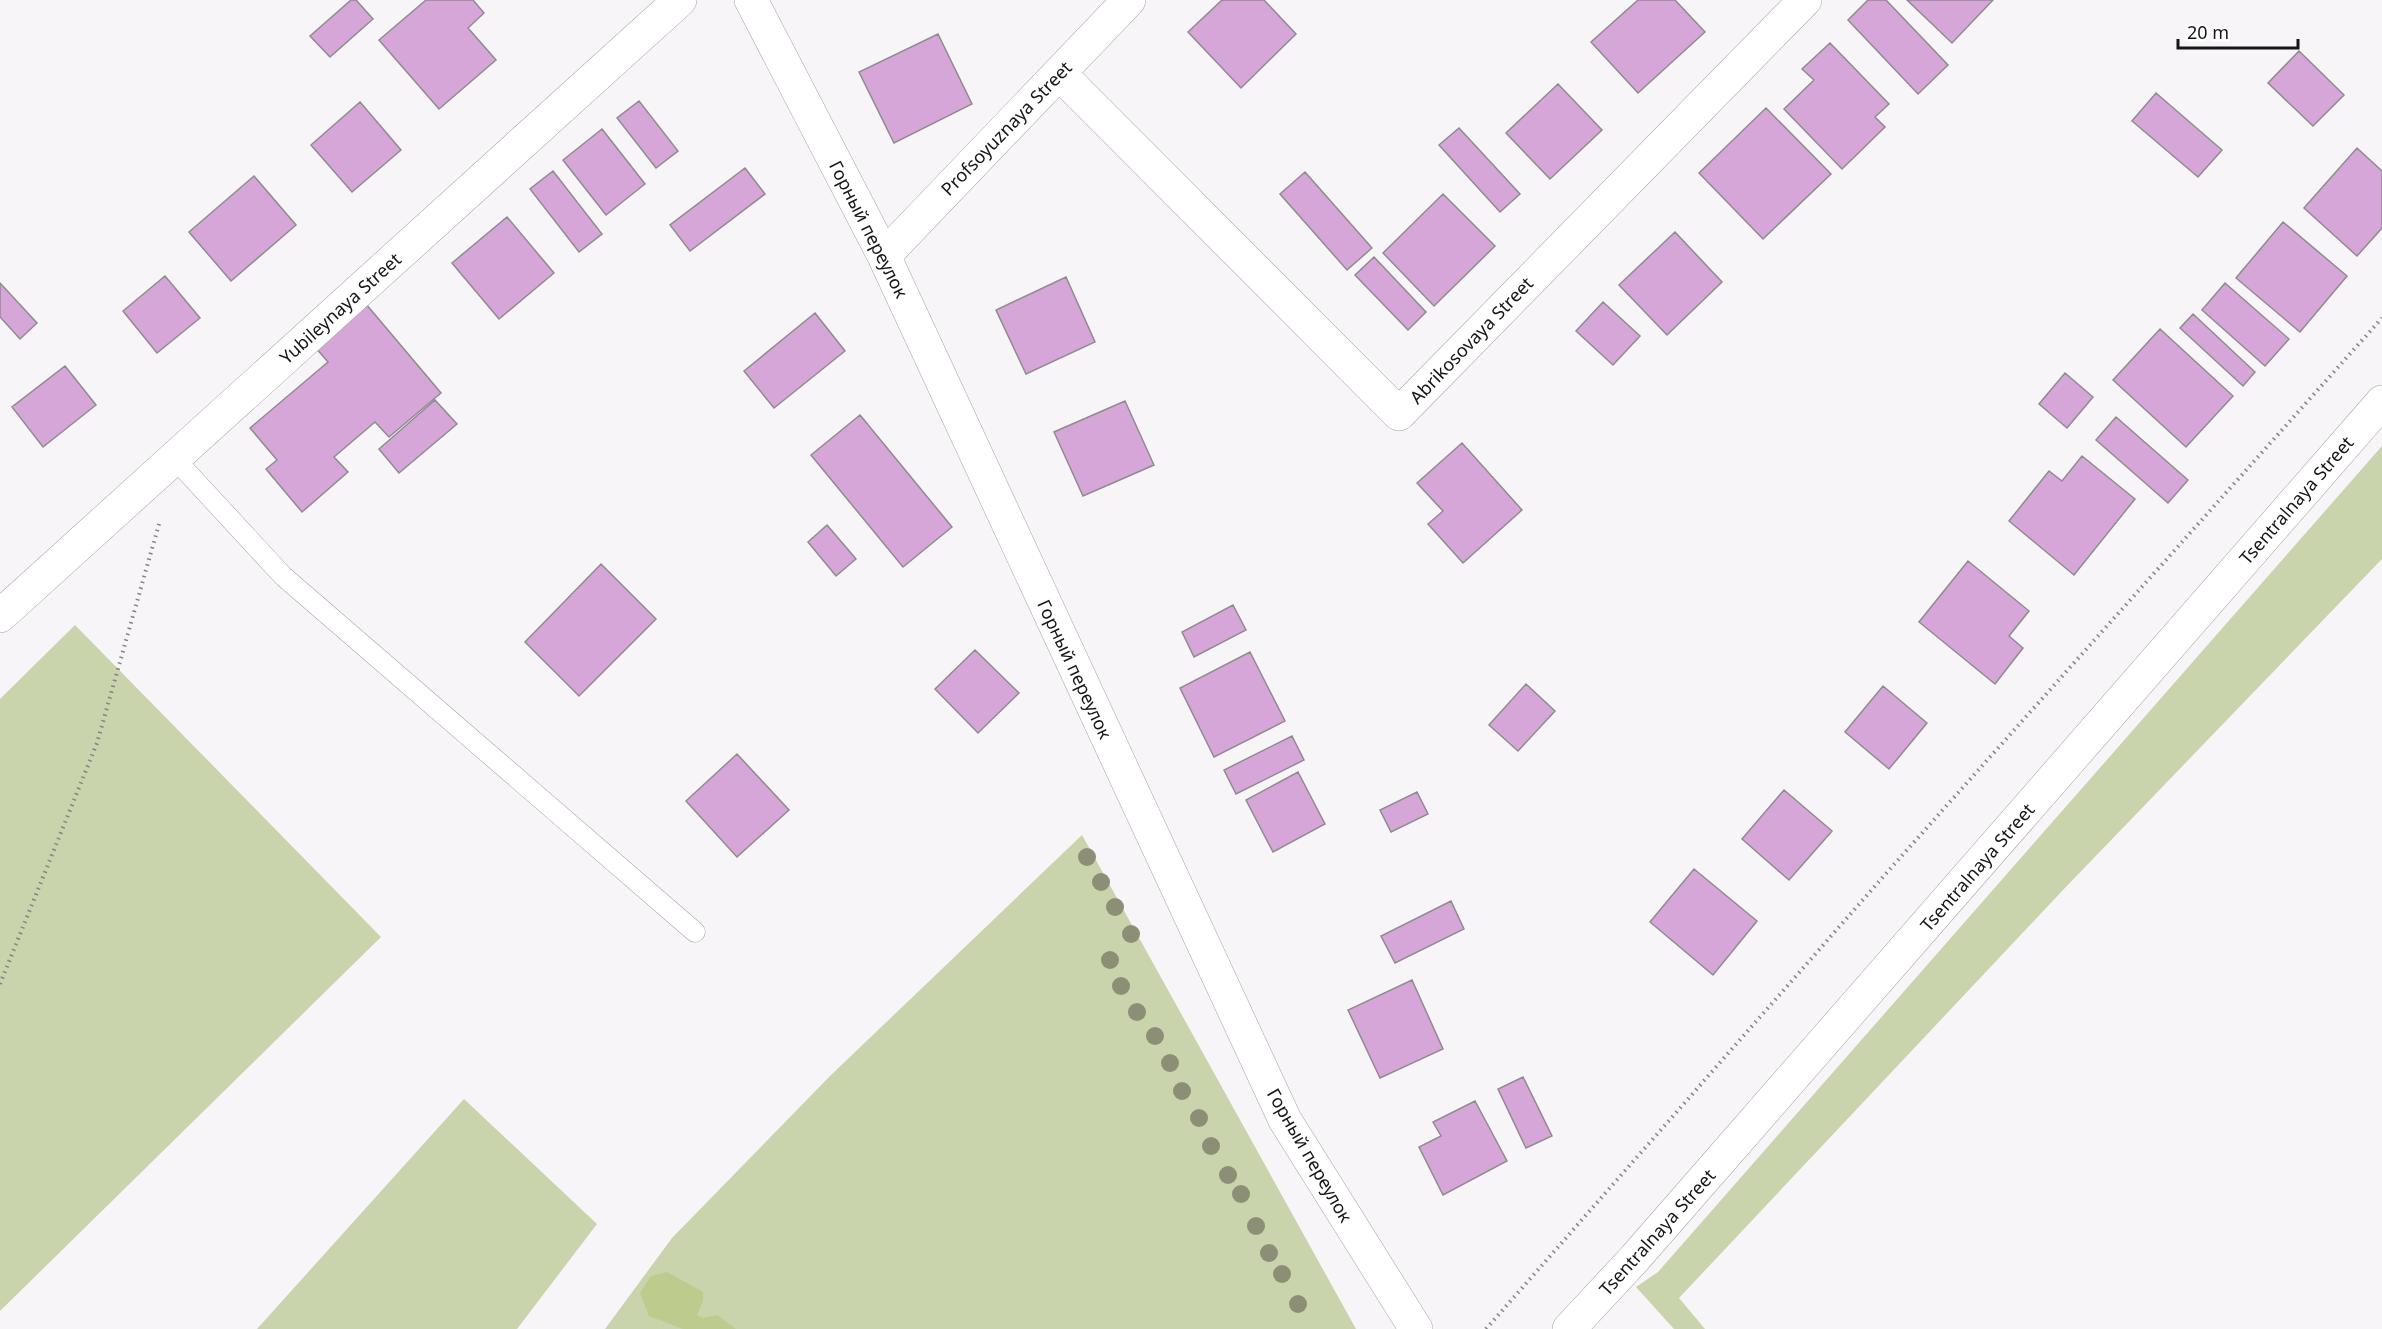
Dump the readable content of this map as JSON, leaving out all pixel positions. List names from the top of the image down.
{
  "streets": {
    "street": [
      "Profsoyuznaya Street",
      "Горный переулок",
      "Yubileynaya Street",
      "Abrikosovaya Street",
      "Tsentralnaya Street"
    ]
  },
  "crossings": [
    ["Profsoyuznaya Street", "Горный переулок"],
    ["Profsoyuznaya Street", "Abrikosovaya Street"]
  ],
  "scale_bar": "20 m"
}
